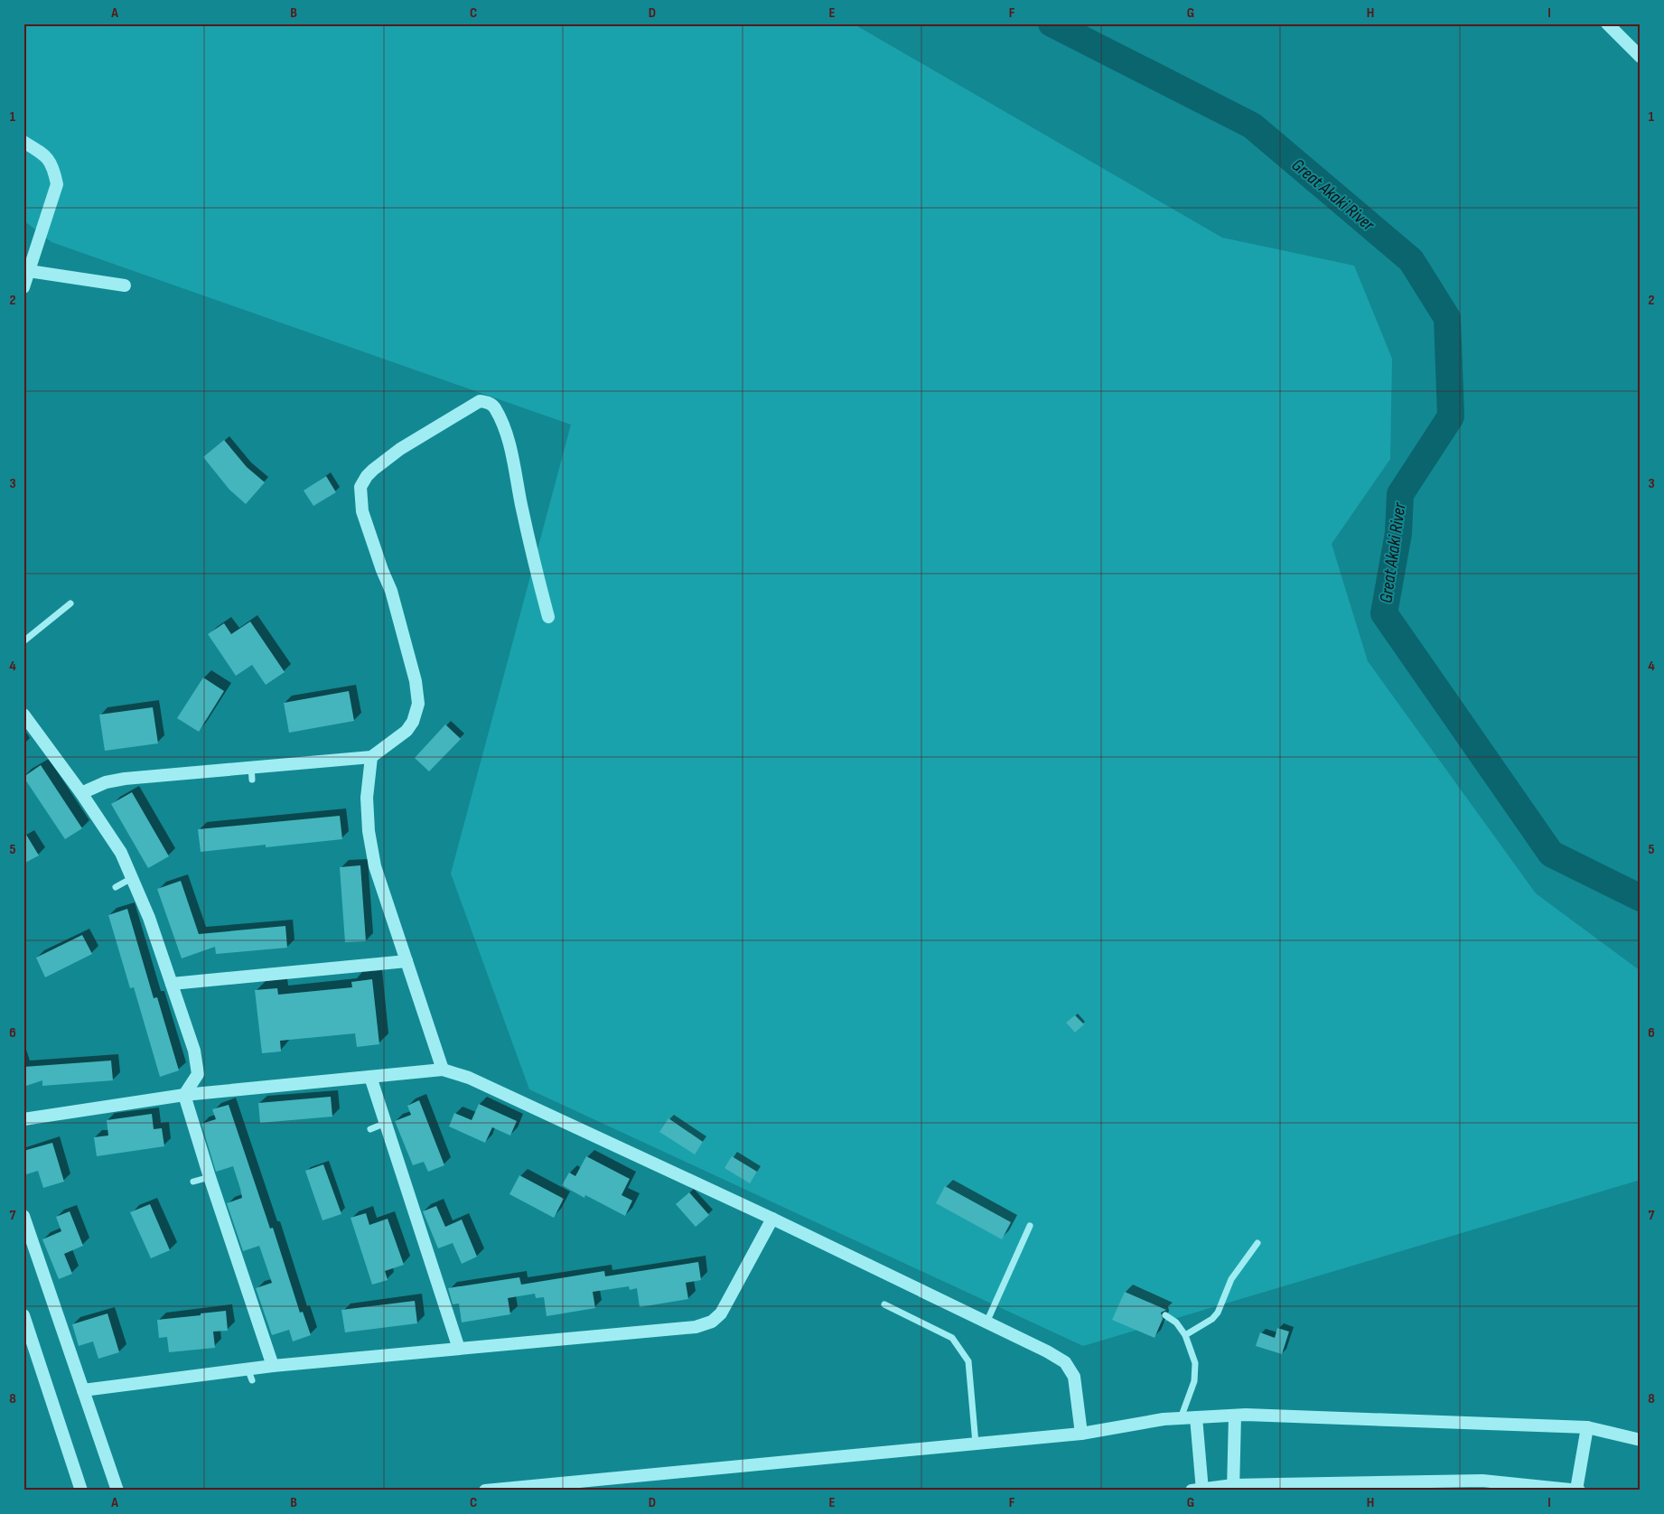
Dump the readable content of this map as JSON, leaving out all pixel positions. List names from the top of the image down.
{
  "water": ["Great Akaki River"],
  "grid": {
    "columns": [
      "A",
      "B",
      "C",
      "D",
      "E",
      "F",
      "G",
      "H",
      "I"
    ],
    "rows": [
      "1",
      "2",
      "3",
      "4",
      "5",
      "6",
      "7",
      "8"
    ]
  }
}
